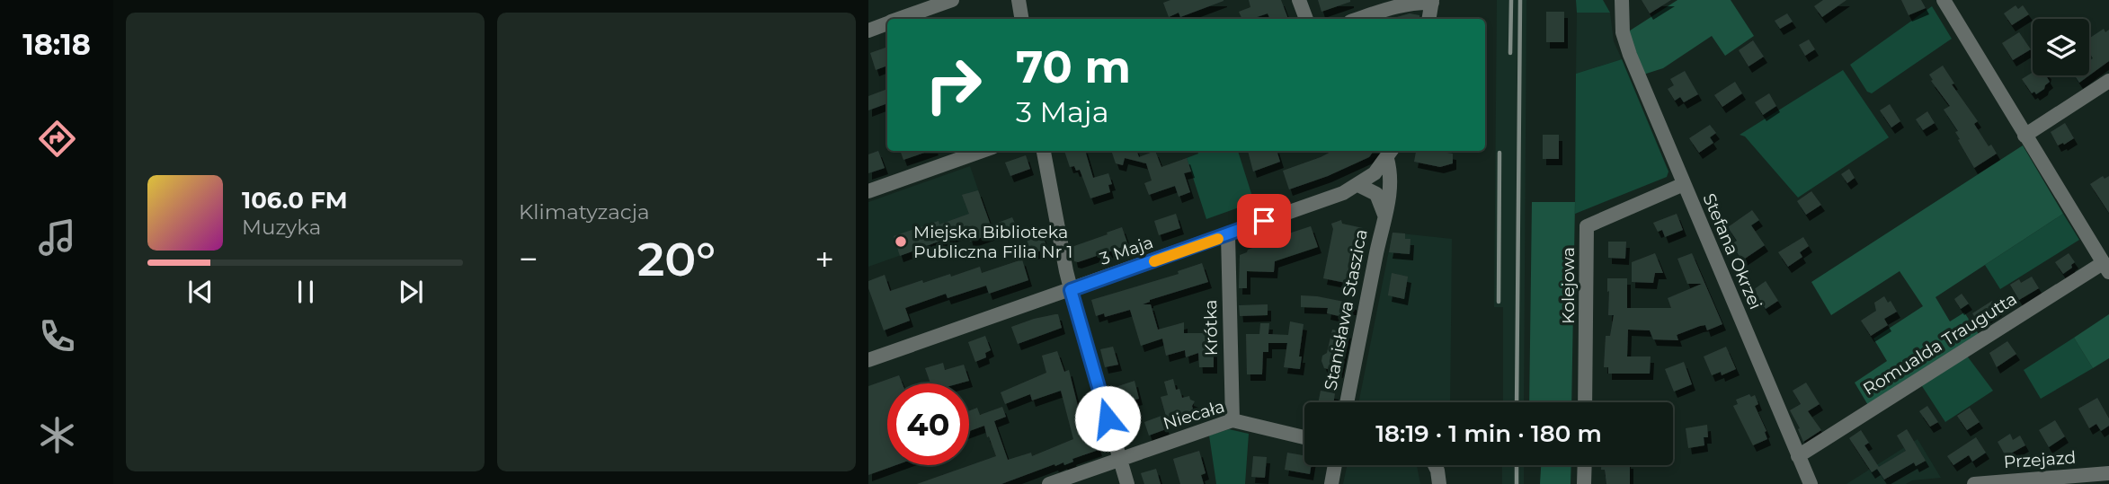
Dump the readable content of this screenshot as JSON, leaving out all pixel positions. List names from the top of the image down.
{
  "streets": {
    "street": [
      "3 Maja",
      "Stefana Okrzei",
      "Kolejowa",
      "Stanisława Staszica",
      "Krótka",
      "Romualda Traugutta",
      "Niecała",
      "Przejazd"
    ]
  },
  "crossings": [
    ["3 Maja", "Stanisława Staszica"],
    ["3 Maja", "Krótka"],
    ["Stefana Okrzei", "Kolejowa"],
    ["Stefana Okrzei", "Romualda Traugutta"],
    ["Krótka", "Niecała"]
  ],
  "places": ["Miejska Biblioteka Publiczna Filia Nr 1"],
  "page": {
    "tabs": "18:18",
    "tile": "Klimatyzacja",
    "turn": ["70 m", "3 Maja"],
    "song": ["106.0 FM", "Muzyka"],
    "heat": ["−", "20°", "+"],
    "limit": "40",
    "trip": "18:19 · 1 min · 180 m"
  }
}
